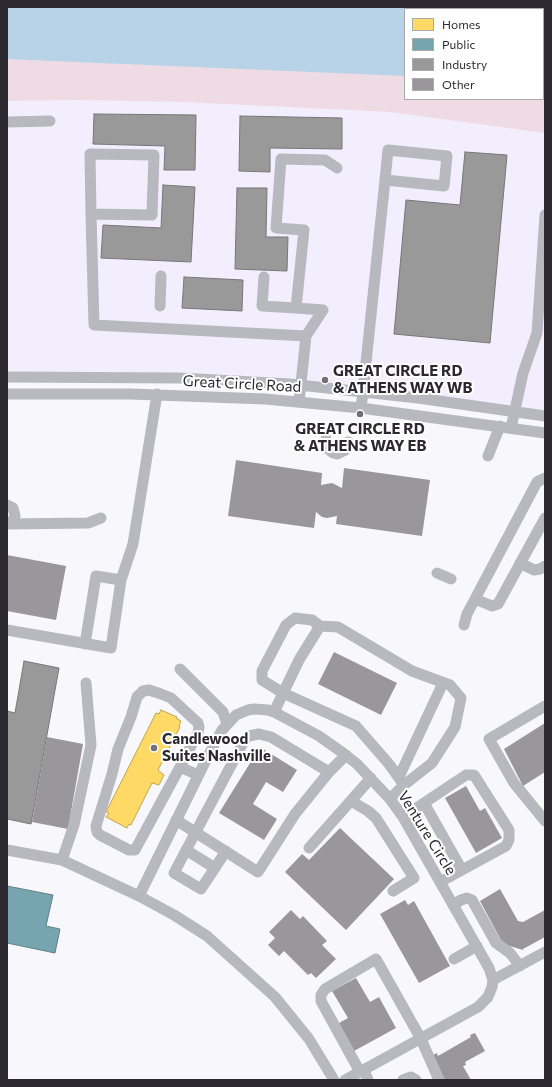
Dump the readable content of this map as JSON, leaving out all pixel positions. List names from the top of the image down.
{
  "streets": {
    "street": ["Great Circle Road", "Venture Circle"]
  },
  "places": ["GREAT CIRCLE RD & ATHENS WAY WB", "GREAT CIRCLE RD & ATHENS WAY EB", "Candlewood Suites Nashville"],
  "legend": [
    "Homes",
    "Public",
    "Industry",
    "Other"
  ]
}
